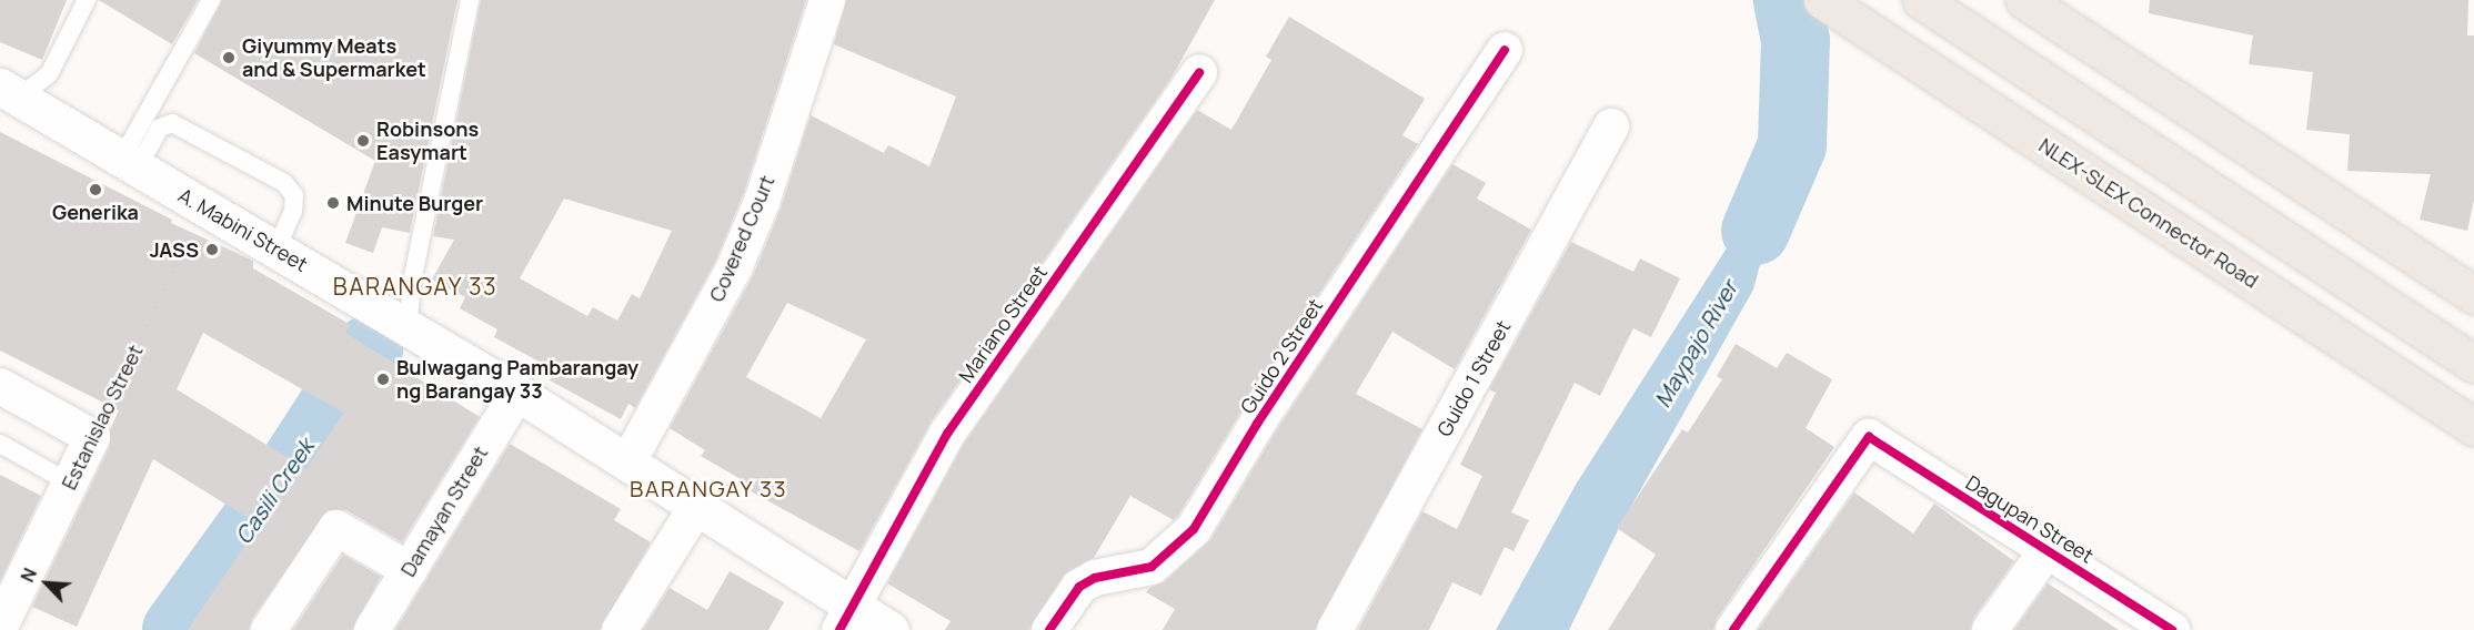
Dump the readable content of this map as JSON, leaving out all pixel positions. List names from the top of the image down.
{
  "streets": {
    "highway": ["NLEX-SLEX Connector Road"],
    "main road": ["A. Mabini Street"],
    "street": [
      "Covered Court",
      "Mariano Street",
      "Guido 2 Street",
      "Guido 1 Street",
      "Estanislao Street",
      "Damayan Street",
      "Dagupan Street"
    ]
  },
  "crossings": [
    ["A. Mabini Street", "Covered Court"],
    ["A. Mabini Street", "Mariano Street"],
    ["A. Mabini Street", "Estanislao Street"],
    ["A. Mabini Street", "Damayan Street"]
  ],
  "districts": ["BARANGAY 33", "BARANGAY 33"],
  "water": ["Maypajo River", "Casili Creek"],
  "places": [
    "Giyummy Meats and & Supermarket",
    "Robinsons Easymart",
    "Generika",
    "Minute Burger",
    "JASS",
    "Bulwagang Pambarangay ng Barangay 33"
  ],
  "north": "top left"
}
